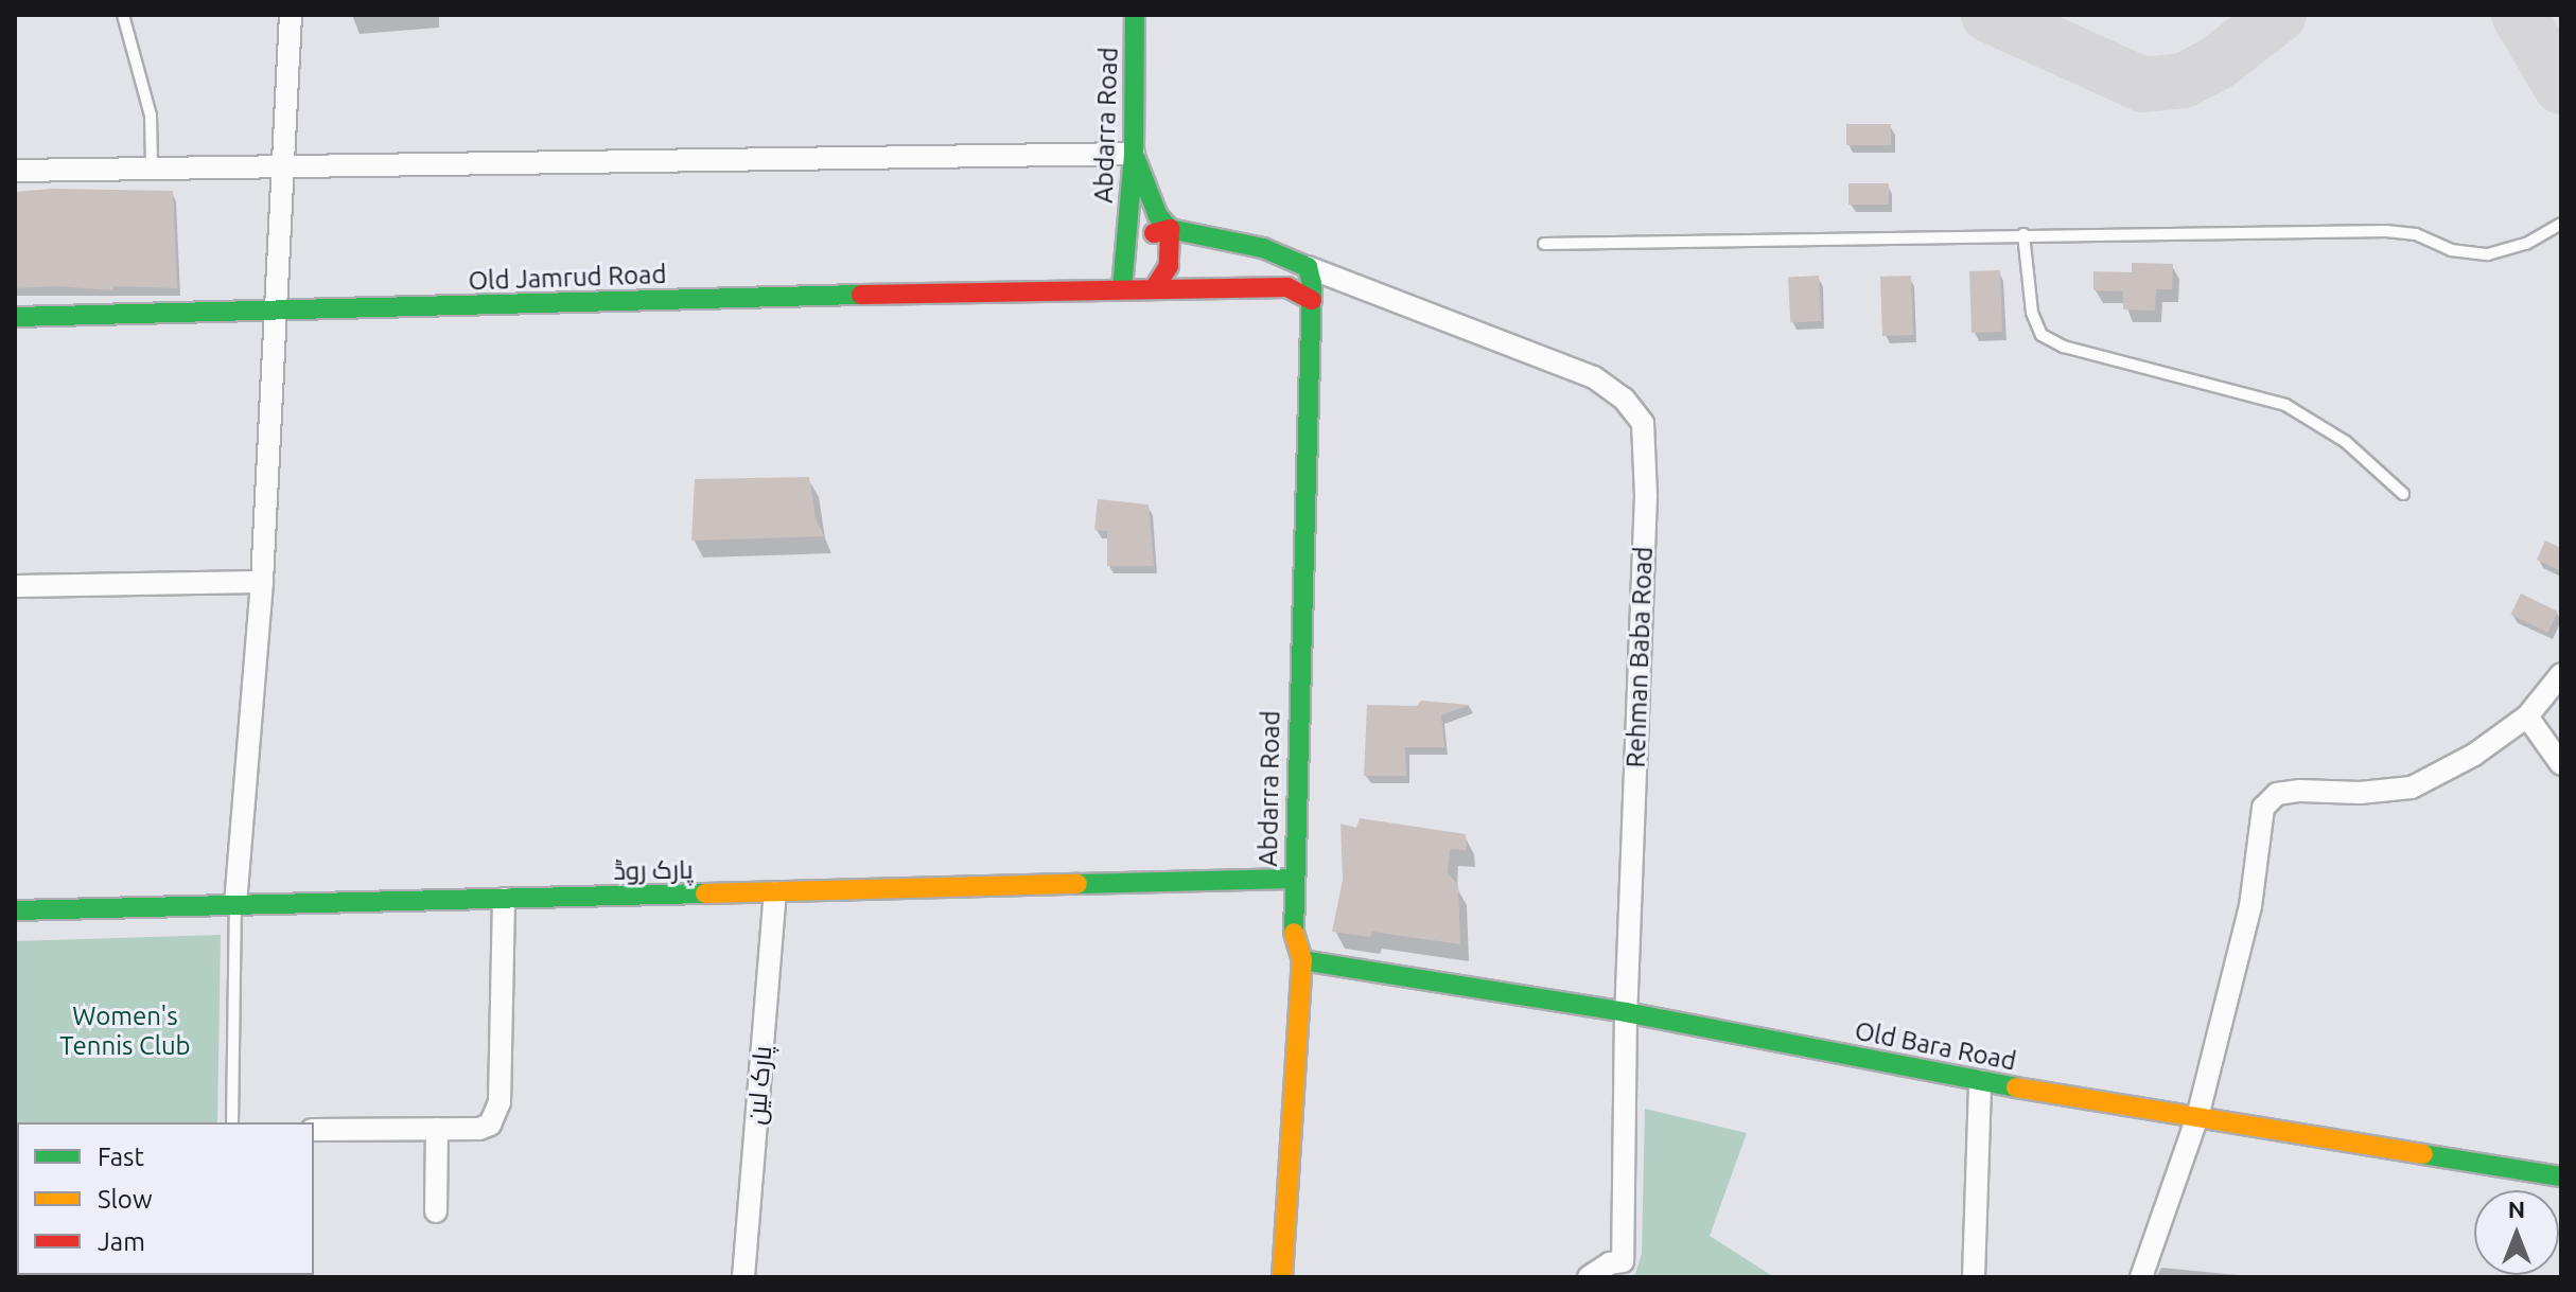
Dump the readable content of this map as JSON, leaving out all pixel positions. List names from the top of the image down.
{
  "streets": {
    "street": [
      "Abdarra Road",
      "Old Jamrud Road",
      "Rehman Baba Road",
      "پارک روڈ",
      "Old Bara Road",
      "پارک لین"
    ]
  },
  "crossings": [
    ["Abdarra Road", "Old Jamrud Road"],
    ["Abdarra Road", "پارک روڈ"],
    ["Abdarra Road", "Old Bara Road"],
    ["Rehman Baba Road", "Old Bara Road"],
    ["پارک روڈ", "پارک لین"]
  ],
  "parks": ["Women's Tennis Club"],
  "legend": ["Fast", "Slow", "Jam"],
  "north": "top"
}
